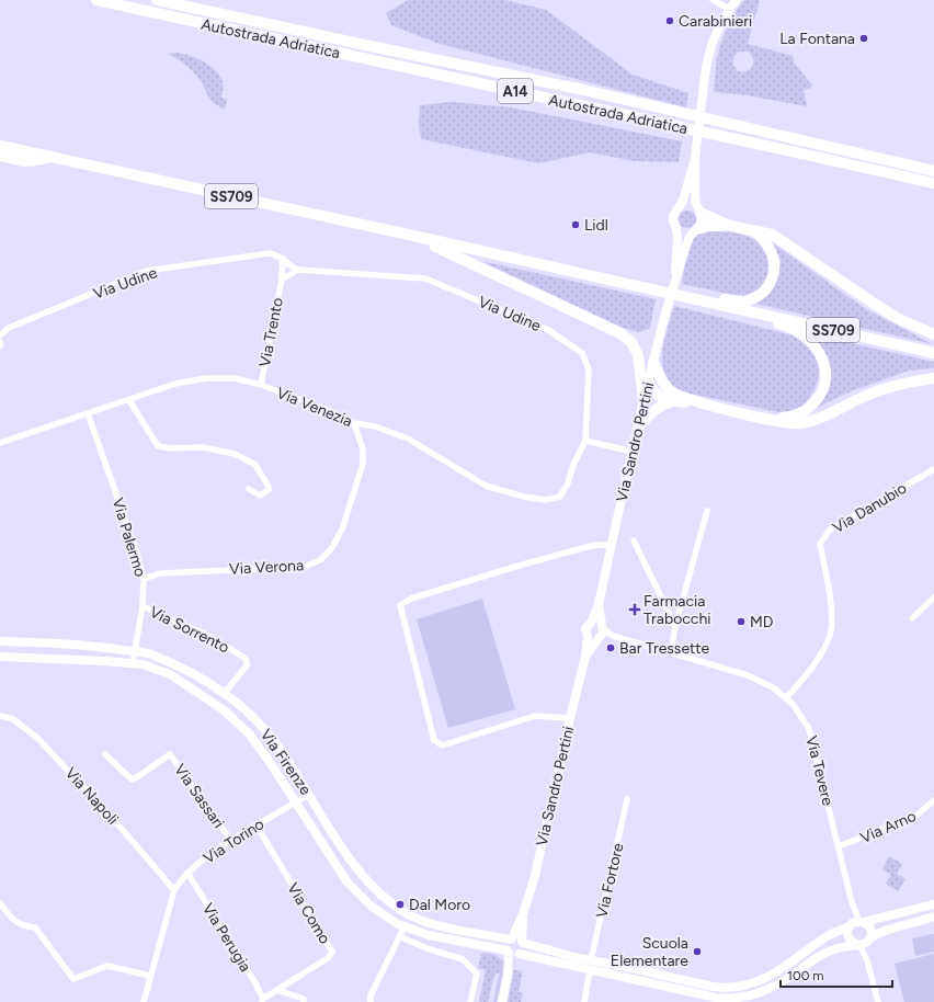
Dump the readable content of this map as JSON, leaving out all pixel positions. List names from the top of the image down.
{
  "streets": {
    "highway": ["Autostrada Adriatica", "A14", "SS709"],
    "street": [
      "Via Udine",
      "Via Trento",
      "Via Venezia",
      "Via Sandro Pertini",
      "Via Danubio",
      "Via Palermo",
      "Via Verona",
      "Via Sorrento",
      "Via Firenze",
      "Via Tevere",
      "Via Napoli",
      "Via Sassari",
      "Via Arno",
      "Via Torino",
      "Via Fortore",
      "Via Como",
      "Via Perugia"
    ]
  },
  "crossings": [
    ["Via Udine", "Via Venezia"],
    ["Via Trento", "Via Venezia"],
    ["Via Venezia", "Via Palermo"],
    ["Via Venezia", "Via Verona"],
    ["Via Sandro Pertini", "Via Firenze"],
    ["Via Sandro Pertini", "Via Tevere"],
    ["Via Danubio", "Via Tevere"],
    ["Via Palermo", "Via Verona"],
    ["Via Palermo", "Via Sorrento"],
    ["Via Palermo", "Via Firenze"],
    ["Via Sorrento", "Via Firenze"],
    ["Via Firenze", "Via Torino"],
    ["Via Tevere", "Via Arno"],
    ["Via Napoli", "Via Torino"],
    ["Via Sassari", "Via Torino"],
    ["Via Torino", "Via Como"],
    ["Via Torino", "Via Perugia"],
    ["Via Como", "Via Perugia"]
  ],
  "places": {
    "other": [
      "Carabinieri",
      "La Fontana",
      "Lidl",
      "MD",
      "Bar Tressette",
      "Dal Moro",
      "Scuola Elementare"
    ],
    "health": ["Farmacia Trabocchi"]
  },
  "scale_bar": "100 m"
}
